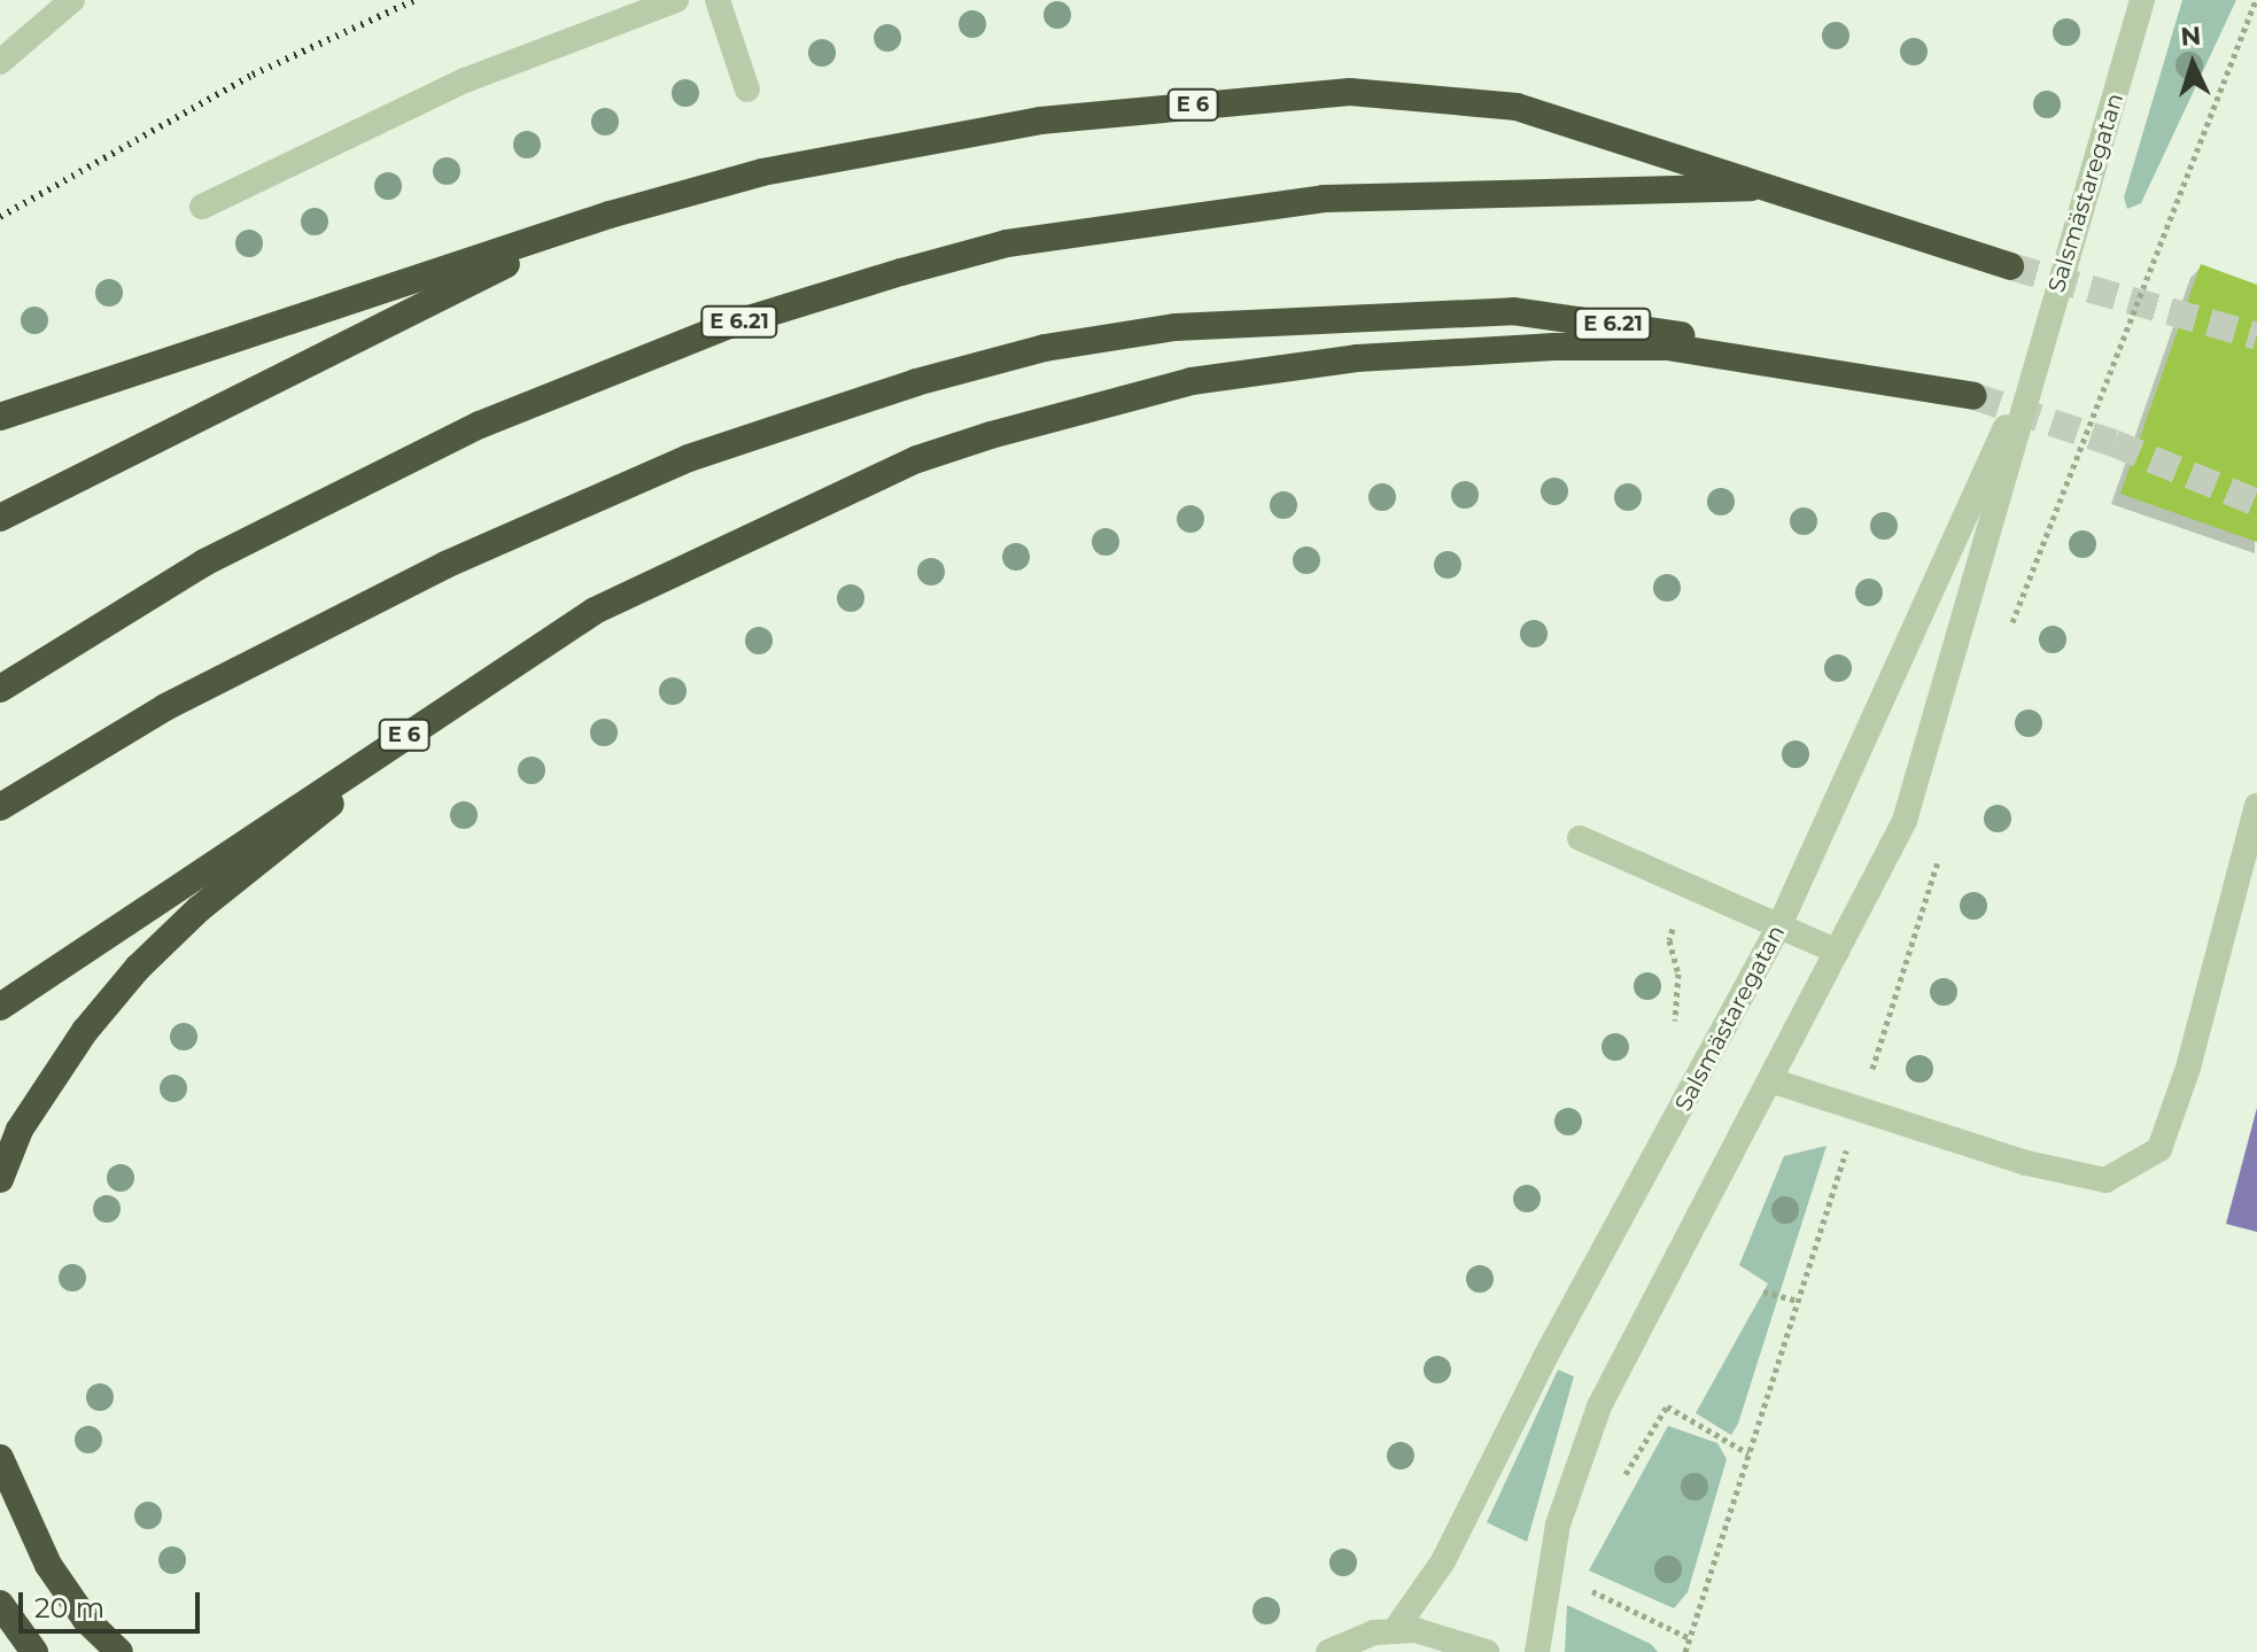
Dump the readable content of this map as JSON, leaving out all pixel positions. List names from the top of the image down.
{
  "streets": {
    "highway": ["E 6", "E 6.21"],
    "street": ["Salsmästaregatan"]
  },
  "crossings": [
    ["E 6", "E 6.21"]
  ],
  "scale_bar": "20 m",
  "north": "top"
}
